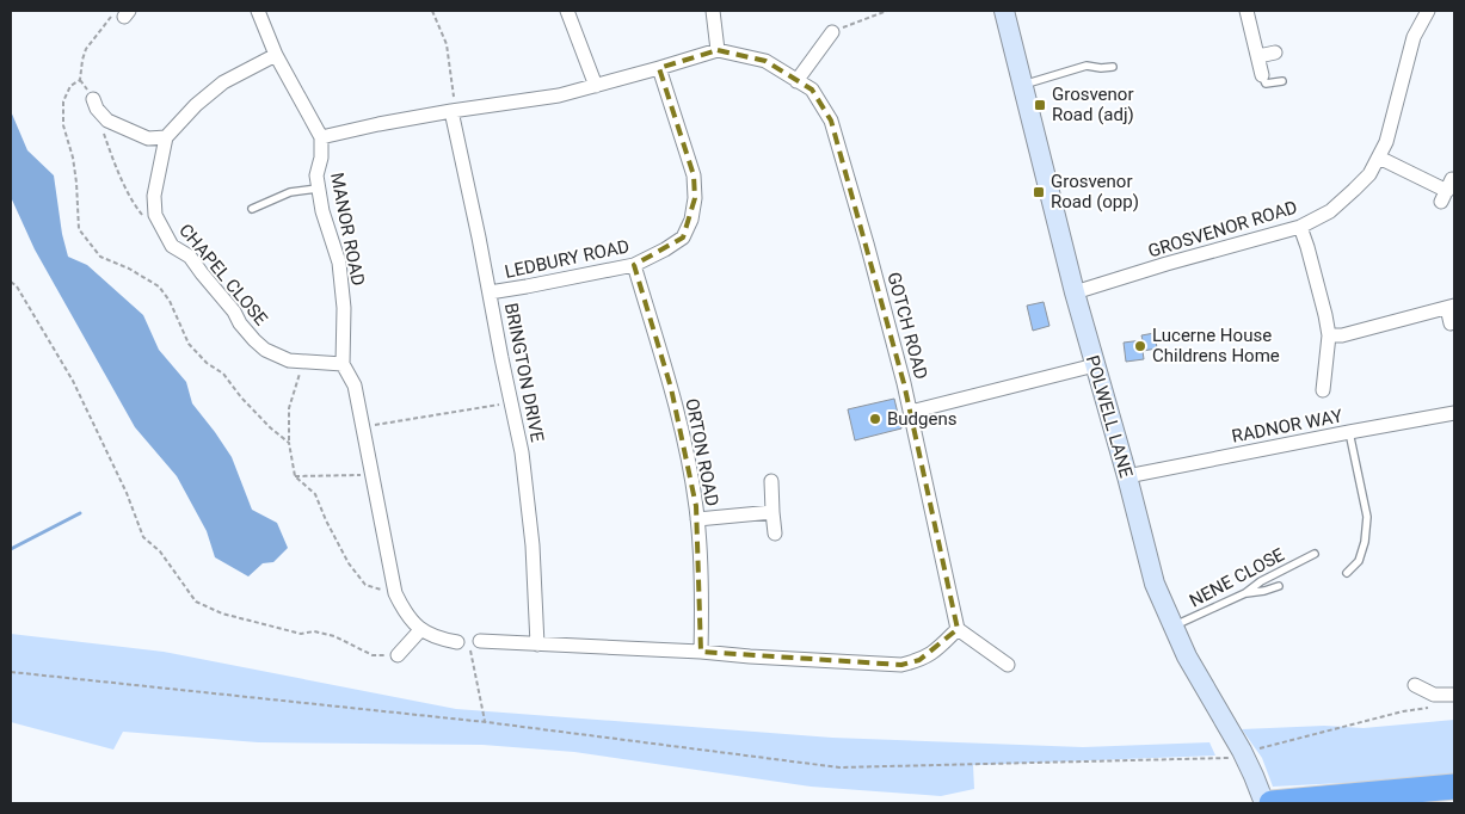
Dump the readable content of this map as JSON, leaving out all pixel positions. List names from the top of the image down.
{
  "streets": {
    "street": [
      "MANOR ROAD",
      "GROSVENOR ROAD",
      "LEDBURY ROAD",
      "CHAPEL CLOSE",
      "GOTCH ROAD",
      "BRINGTON DRIVE",
      "POLWELL LANE",
      "RADNOR WAY",
      "ORTON ROAD"
    ],
    "lane": ["NENE CLOSE"]
  },
  "crossings": [
    ["MANOR ROAD", "CHAPEL CLOSE"],
    ["GROSVENOR ROAD", "POLWELL LANE"],
    ["LEDBURY ROAD", "BRINGTON DRIVE"],
    ["LEDBURY ROAD", "ORTON ROAD"],
    ["POLWELL LANE", "RADNOR WAY"],
    ["POLWELL LANE", "NENE CLOSE"]
  ],
  "places": {
    "transit": ["Grosvenor Road (adj)", "Grosvenor Road (opp)"],
    "other": ["Lucerne House Childrens Home", "Budgens"]
  }
}
